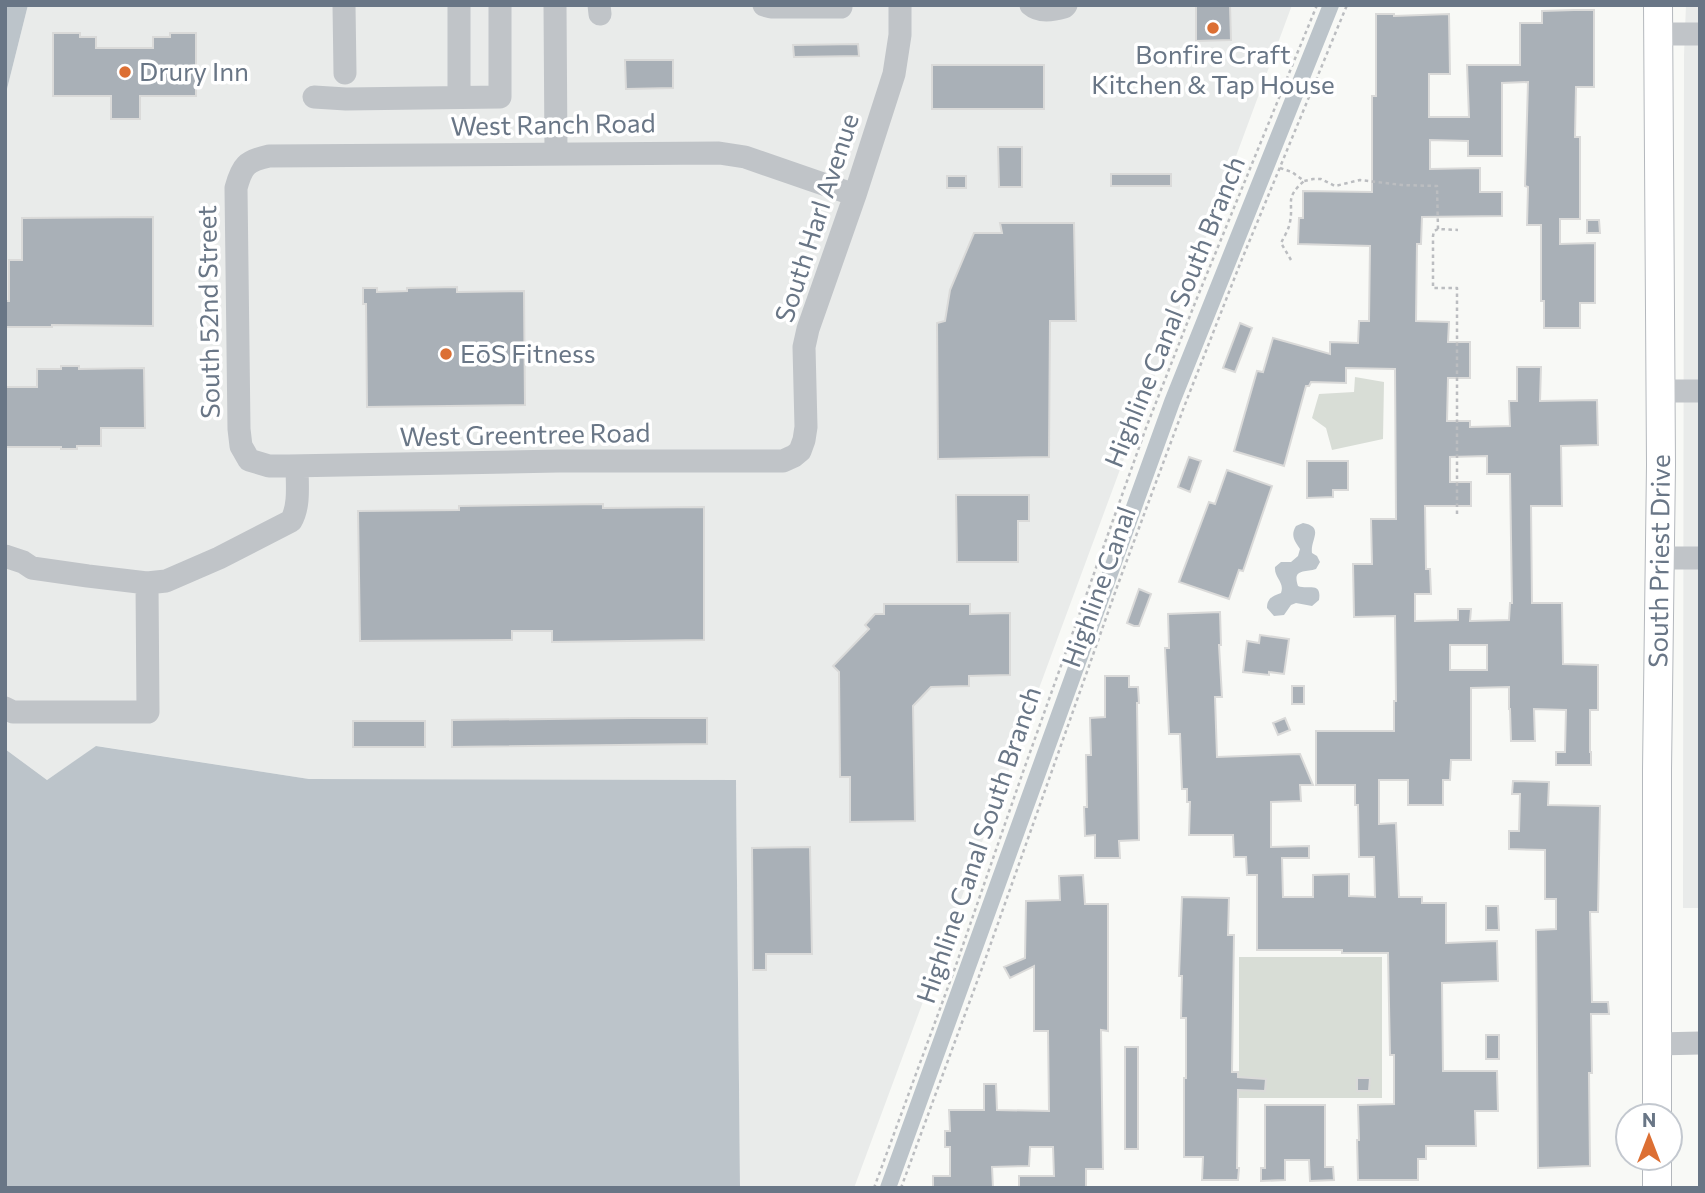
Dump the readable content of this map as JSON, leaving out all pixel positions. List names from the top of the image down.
{
  "streets": {
    "main road": ["South Priest Drive"],
    "street": [
      "West Ranch Road",
      "South Harl Avenue",
      "South 52nd Street",
      "West Greentree Road"
    ],
    "path": ["Highline Canal South Branch", "Highline Canal"]
  },
  "crossings": [
    ["West Ranch Road", "South Harl Avenue"],
    ["West Ranch Road", "South 52nd Street"],
    ["South Harl Avenue", "West Greentree Road"],
    ["South 52nd Street", "West Greentree Road"]
  ],
  "places": ["Bonfire Craft Kitchen & Tap House", "Drury Inn", "EōS Fitness"],
  "north": "top"
}
